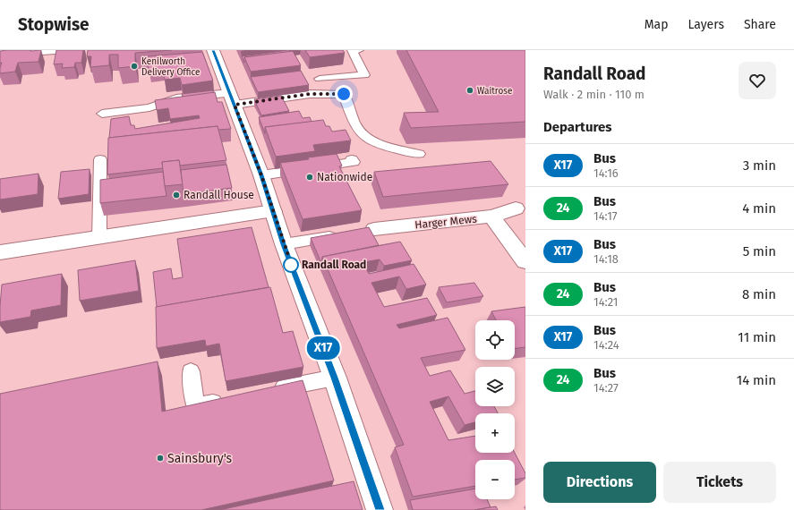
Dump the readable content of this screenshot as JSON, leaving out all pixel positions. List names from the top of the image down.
{
  "streets": {
    "main road": ["Harger Mews"]
  },
  "places": [
    "Kenilworth Delivery Office",
    "Waitrose",
    "Nationwide",
    "Randall House",
    "Randall Road",
    "Sainsbury's"
  ],
  "lines": ["bus line X17"],
  "page": {
    "header": "Stopwise",
    "nav": ["Map", "Layers", "Share"],
    "on_map": "X17",
    "heading": [
      ["Randall Road", "Walk · 2 min · 110 m"],
      "Departures"
    ],
    "list": [
      {
        "mark": "X17",
        "name": "Bus",
        "note": "14:16",
        "value": "3 min"
      },
      {
        "mark": "24",
        "name": "Bus",
        "note": "14:17",
        "value": "4 min"
      },
      {
        "mark": "X17",
        "name": "Bus",
        "note": "14:18",
        "value": "5 min"
      },
      {
        "mark": "24",
        "name": "Bus",
        "note": "14:21",
        "value": "8 min"
      },
      {
        "mark": "X17",
        "name": "Bus",
        "note": "14:24",
        "value": "11 min"
      },
      {
        "mark": "24",
        "name": "Bus",
        "note": "14:27",
        "value": "14 min"
      }
    ],
    "map_buttons": ["+", "−"],
    "buttons": ["Directions", "Tickets"]
  }
}
